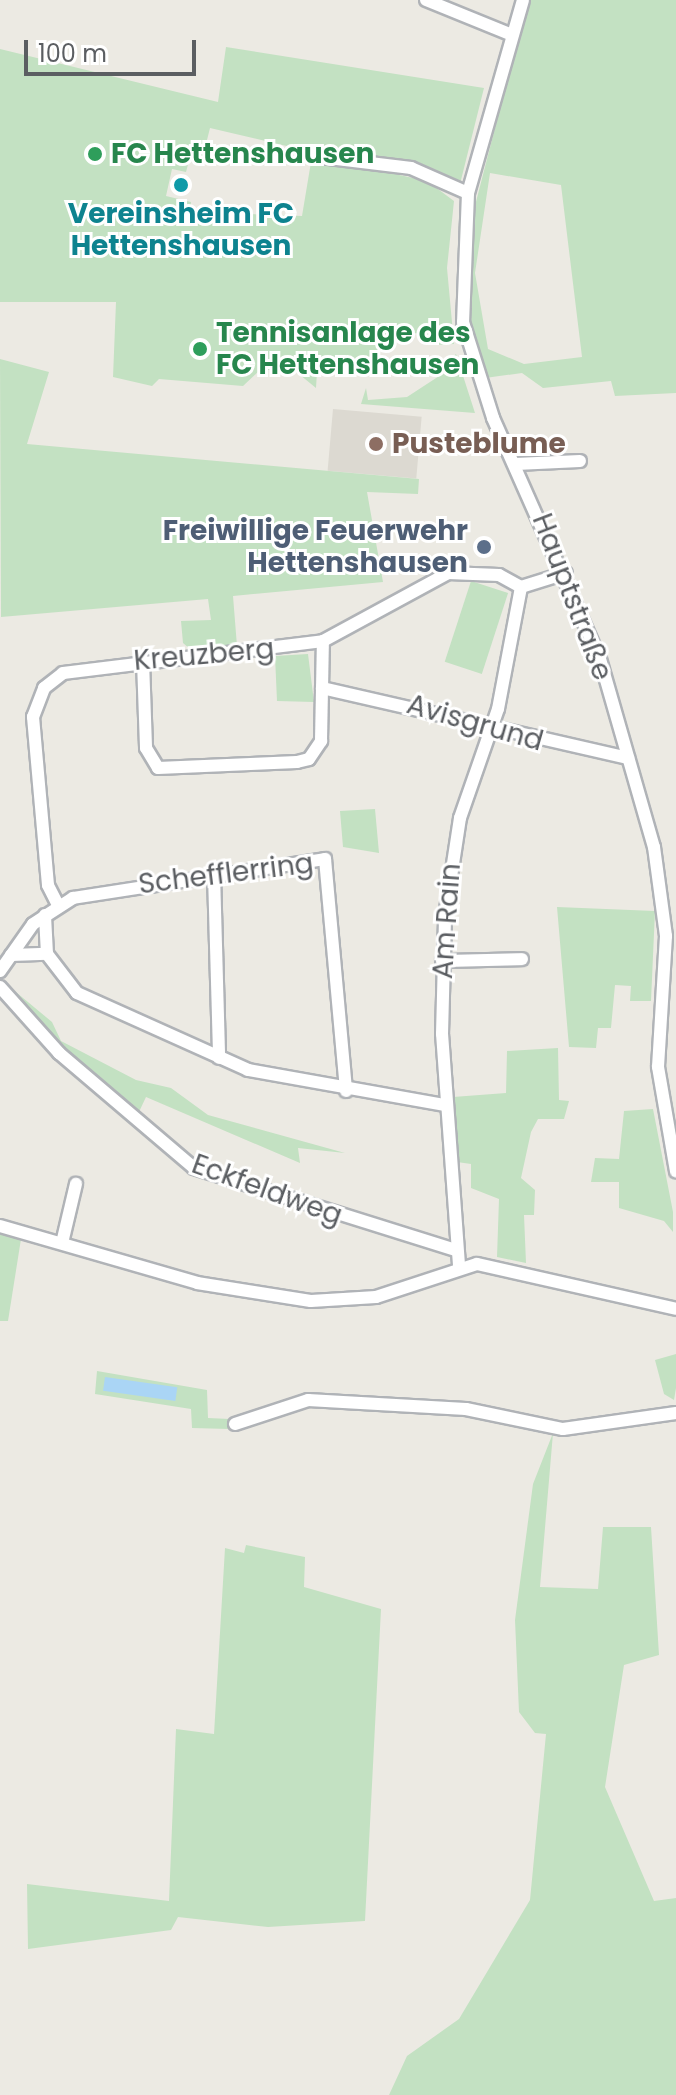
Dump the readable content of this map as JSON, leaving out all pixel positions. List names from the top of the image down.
{
  "streets": {
    "street": [
      "Hauptstraße",
      "Kreuzberg",
      "Avisgrund",
      "Schefflerring",
      "Am Rain",
      "Eckfeldweg"
    ]
  },
  "crossings": [
    ["Hauptstraße", "Avisgrund"],
    ["Kreuzberg", "Schefflerring"],
    ["Kreuzberg", "Am Rain"],
    ["Avisgrund", "Am Rain"],
    ["Am Rain", "Eckfeldweg"]
  ],
  "places": [
    "FC Hettenshausen",
    "Vereinsheim FC Hettenshausen",
    "Tennisanlage des FC Hettenshausen",
    "Pusteblume",
    "Freiwillige Feuerwehr Hettenshausen"
  ],
  "scale_bar": "100 m"
}
